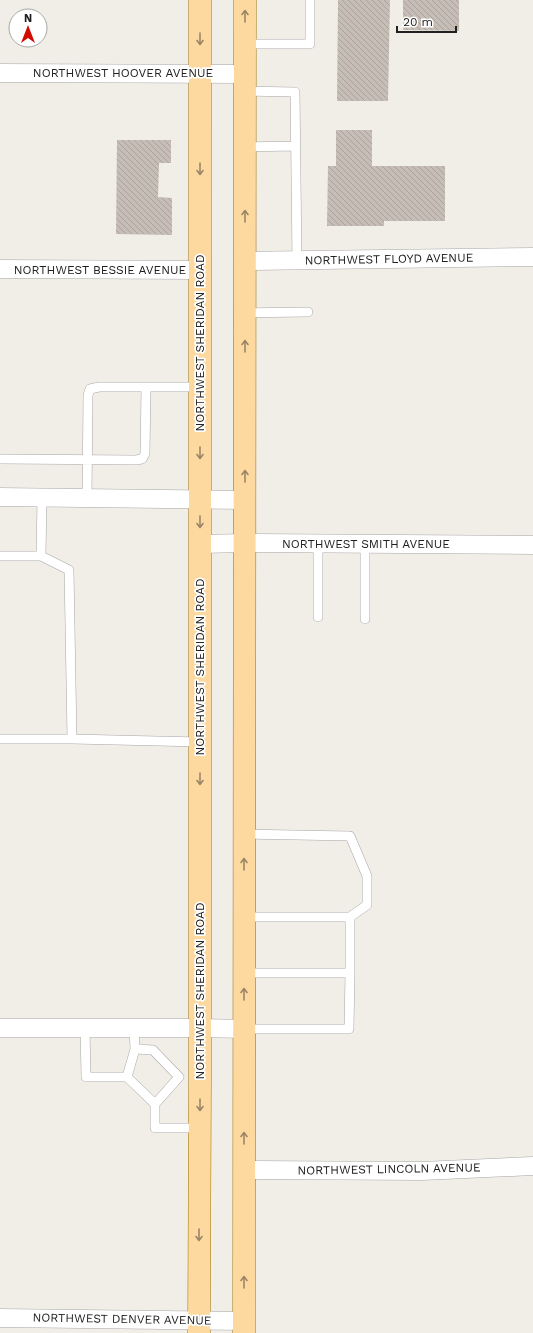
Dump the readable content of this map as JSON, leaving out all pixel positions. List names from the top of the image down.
{
  "streets": {
    "main road": ["NORTHWEST SHERIDAN ROAD"],
    "street": [
      "NORTHWEST HOOVER AVENUE",
      "NORTHWEST FLOYD AVENUE",
      "NORTHWEST BESSIE AVENUE",
      "NORTHWEST SMITH AVENUE",
      "NORTHWEST LINCOLN AVENUE",
      "NORTHWEST DENVER AVENUE"
    ]
  },
  "crossings": [
    ["NORTHWEST HOOVER AVENUE", "NORTHWEST SHERIDAN ROAD"],
    ["NORTHWEST BESSIE AVENUE", "NORTHWEST SHERIDAN ROAD"],
    ["NORTHWEST SHERIDAN ROAD", "NORTHWEST SMITH AVENUE"],
    ["NORTHWEST SHERIDAN ROAD", "NORTHWEST DENVER AVENUE"]
  ],
  "scale_bar": "20 m",
  "north": "top"
}
